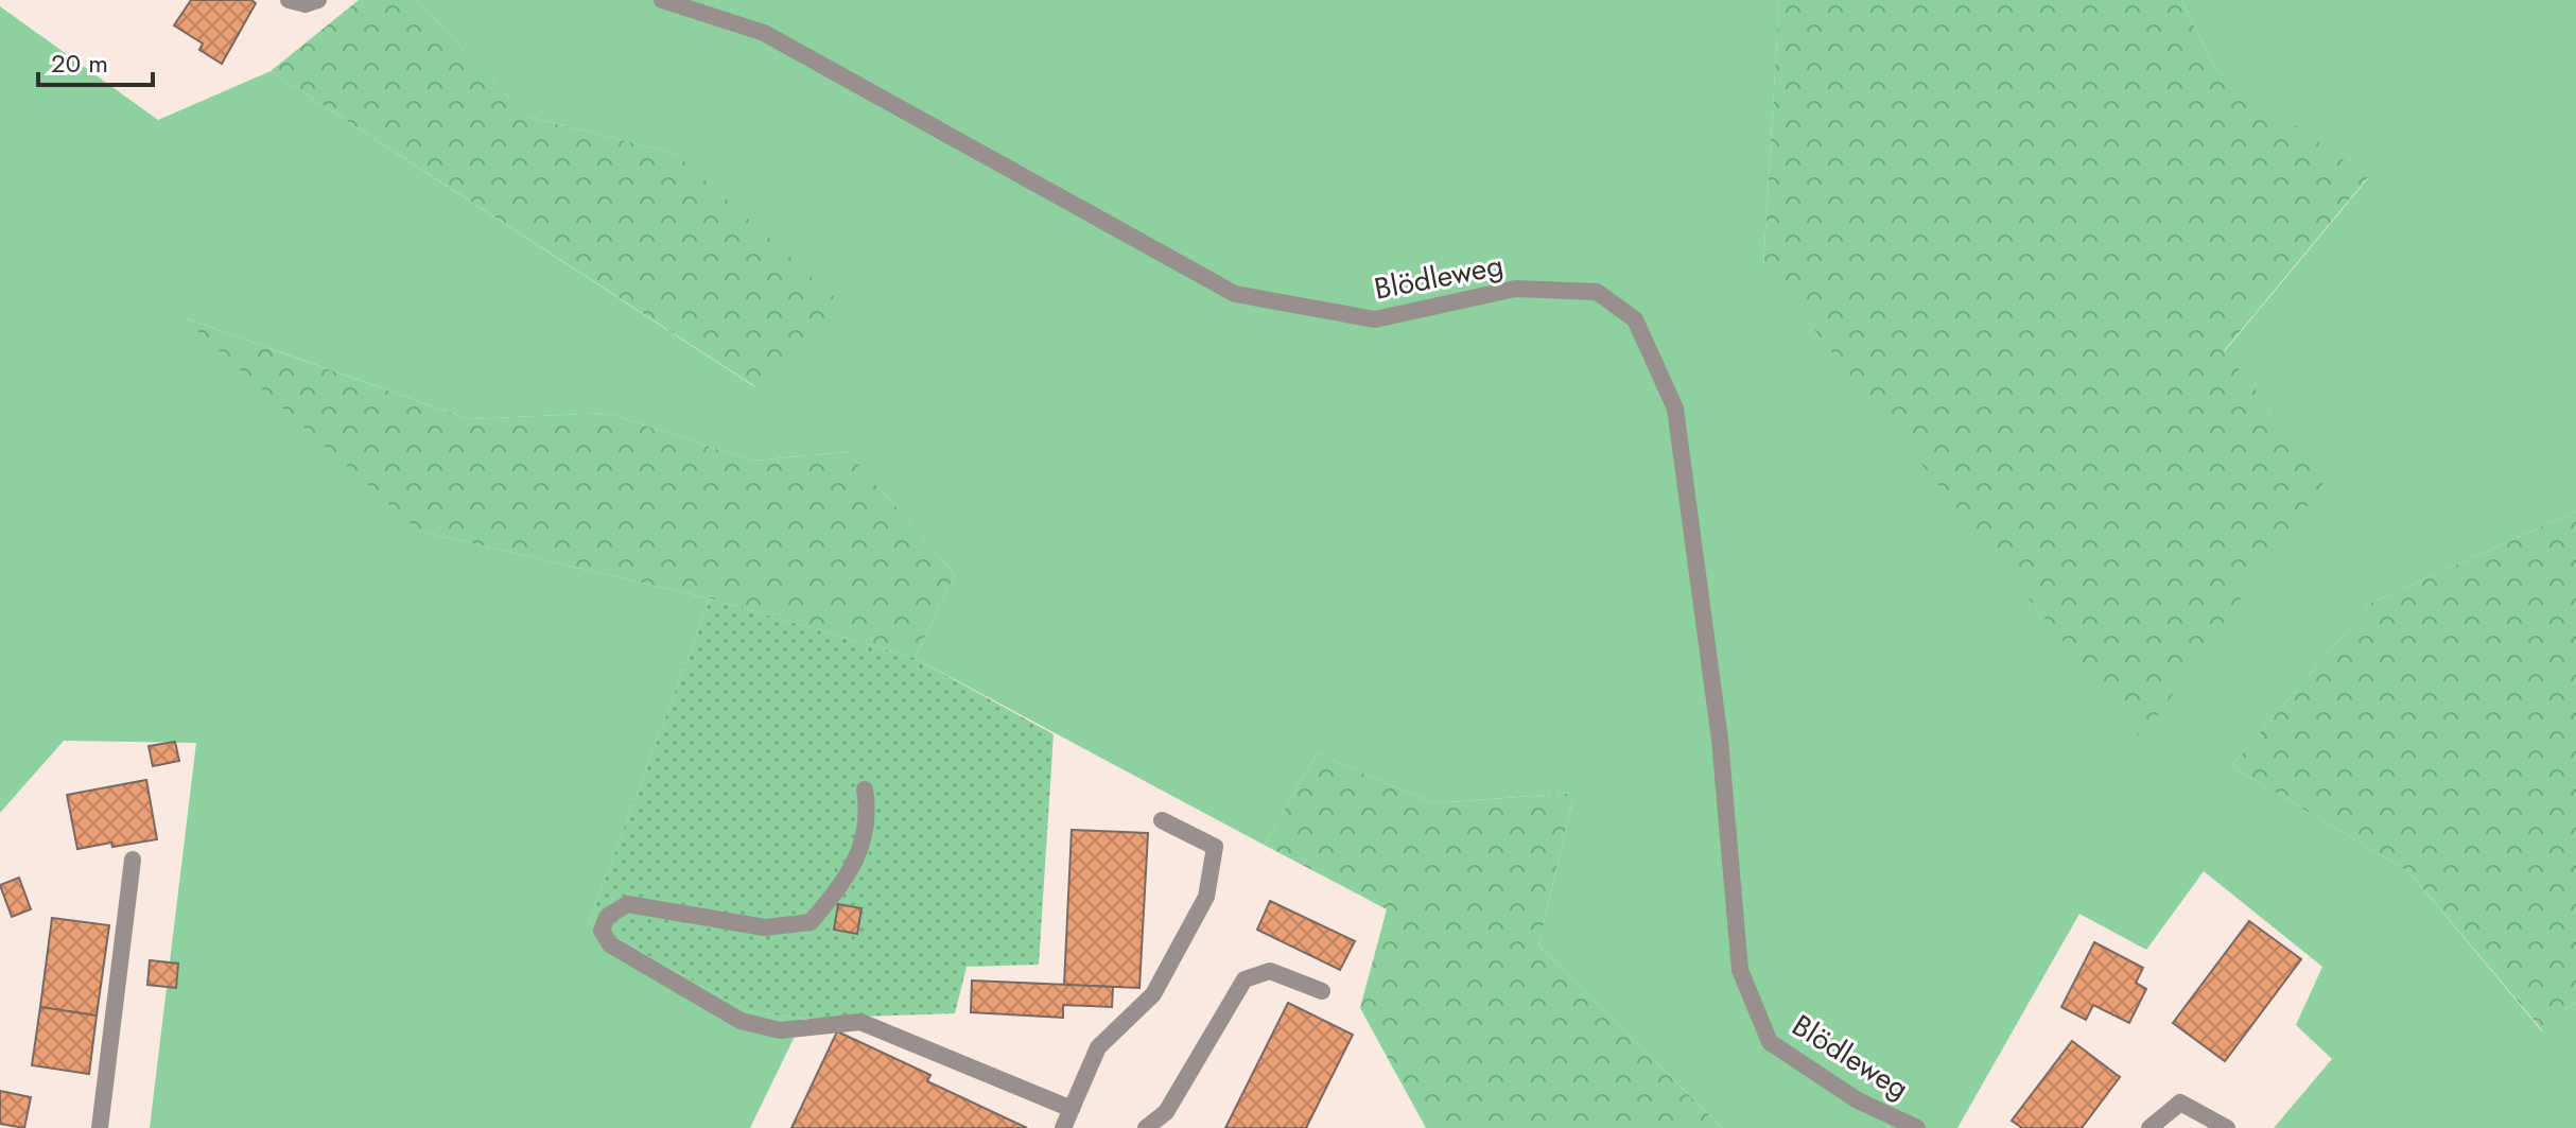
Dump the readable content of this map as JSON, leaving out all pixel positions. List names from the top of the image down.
{
  "streets": {
    "street": ["Blödleweg"]
  },
  "scale_bar": "20 m"
}
